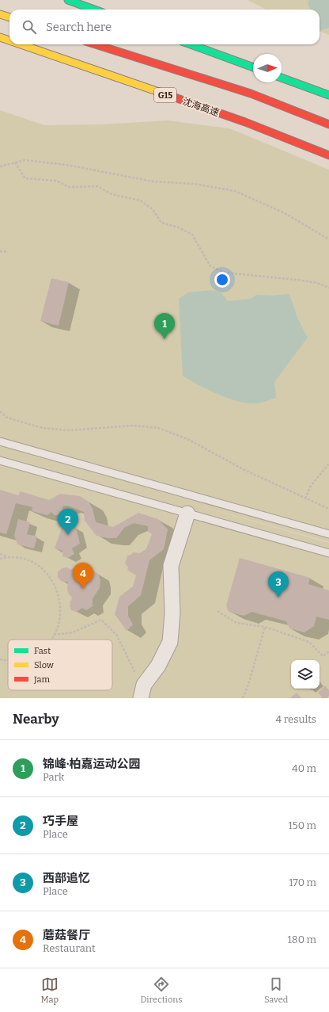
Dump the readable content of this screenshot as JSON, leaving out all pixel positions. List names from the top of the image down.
{
  "streets": {
    "highway": ["G15", "沈海高速"]
  },
  "legend": ["Fast", "Slow", "Jam"],
  "north": "right",
  "page": {
    "search": "Search here",
    "pins": [
      "1",
      "2",
      "4",
      "3"
    ],
    "heading": ["Nearby", "4 results"],
    "list": [
      {
        "mark": "1",
        "name": "锦峰·柏嘉运动公园",
        "note": "Park",
        "value": "40 m"
      },
      {
        "mark": "2",
        "name": "巧手屋",
        "note": "Place",
        "value": "150 m"
      },
      {
        "mark": "3",
        "name": "西部追忆",
        "note": "Place",
        "value": "170 m"
      },
      {
        "mark": "4",
        "name": "蘑菇餐厅",
        "note": "Restaurant",
        "value": "180 m"
      }
    ],
    "nav": ["Map", "Directions", "Saved"]
  }
}
